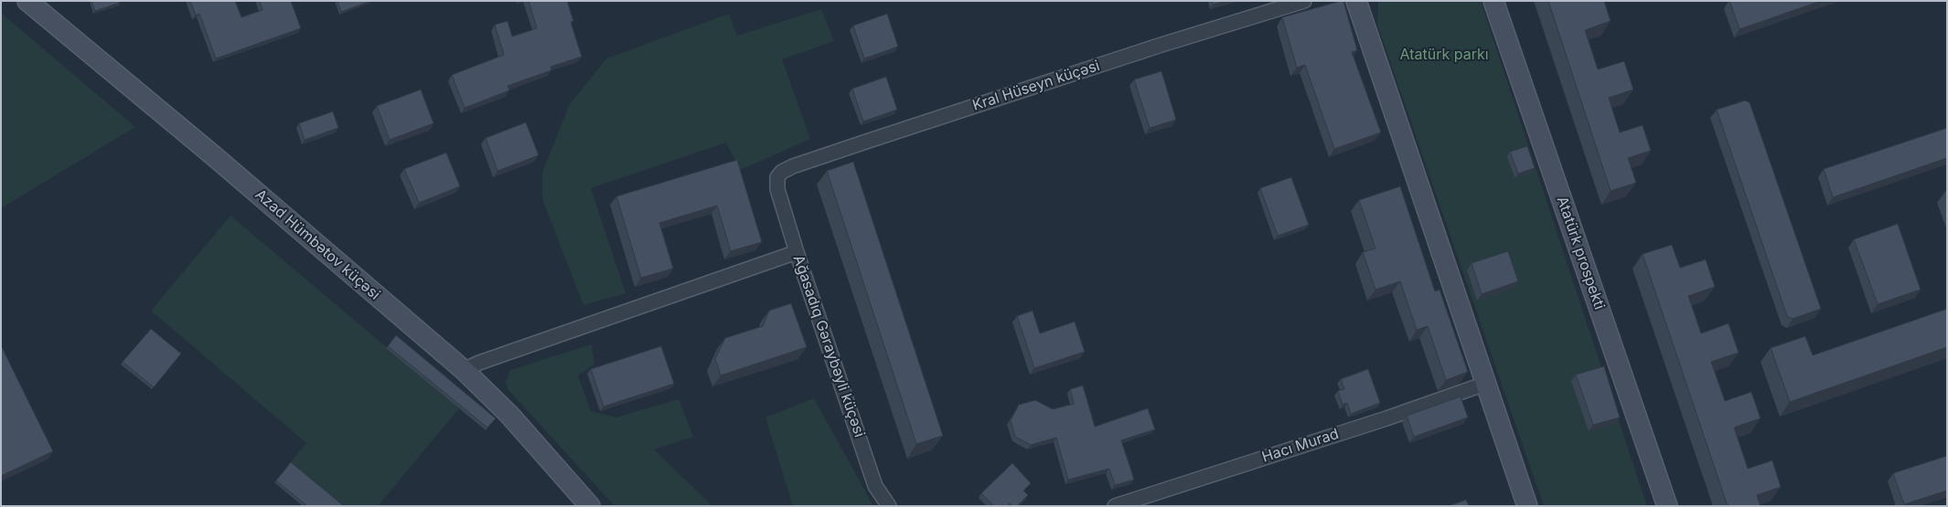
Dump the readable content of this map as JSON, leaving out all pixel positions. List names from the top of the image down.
{
  "streets": {
    "main road": ["Azad Hümbətov küçəsi", "Atatürk prospekti"],
    "street": ["Kral Hüseyn küçəsi", "Ağasadıq Gəraybəyli küçəsi", "Hacı Murad"]
  },
  "crossings": [
    ["Kral Hüseyn küçəsi", "Ağasadıq Gəraybəyli küçəsi"]
  ],
  "parks": ["Atatürk parkı"]
}
